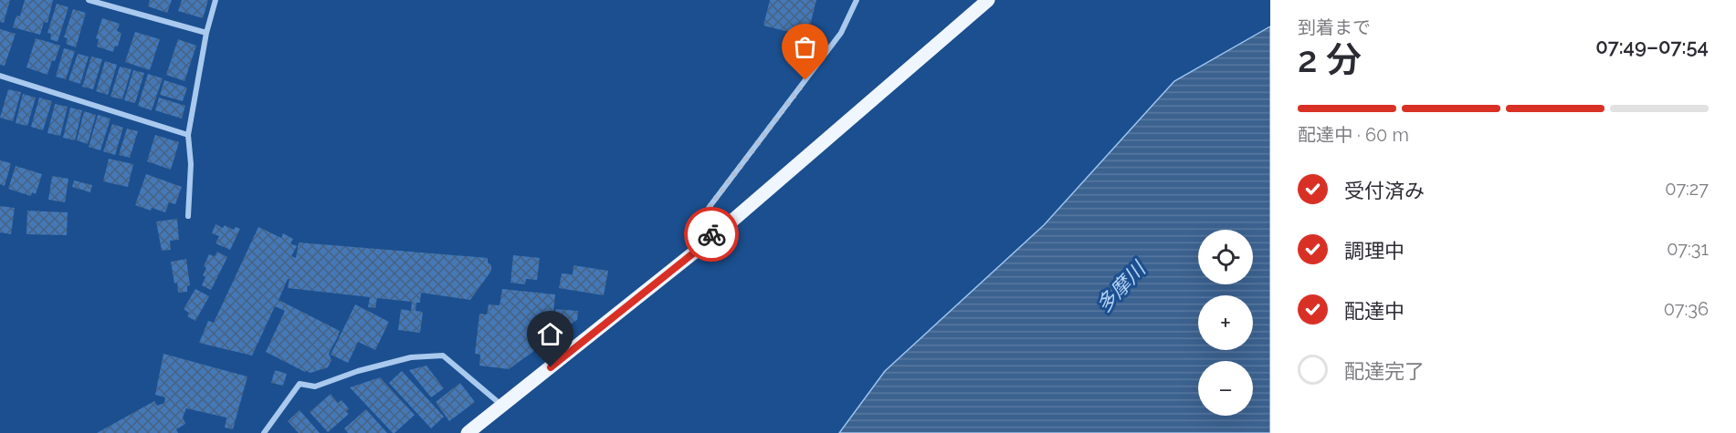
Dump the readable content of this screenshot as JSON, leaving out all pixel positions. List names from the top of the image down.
{
  "water": ["多摩川"],
  "page": {
    "heading": ["2 分", "到着まで", "07:49–07:54"],
    "bar": "配達中 · 60 m",
    "list": [
      ["受付済み", "07:27"],
      ["調理中", "07:31"],
      ["配達中", "07:36"],
      "配達完了"
    ],
    "map_buttons": ["+", "−"]
  }
}
